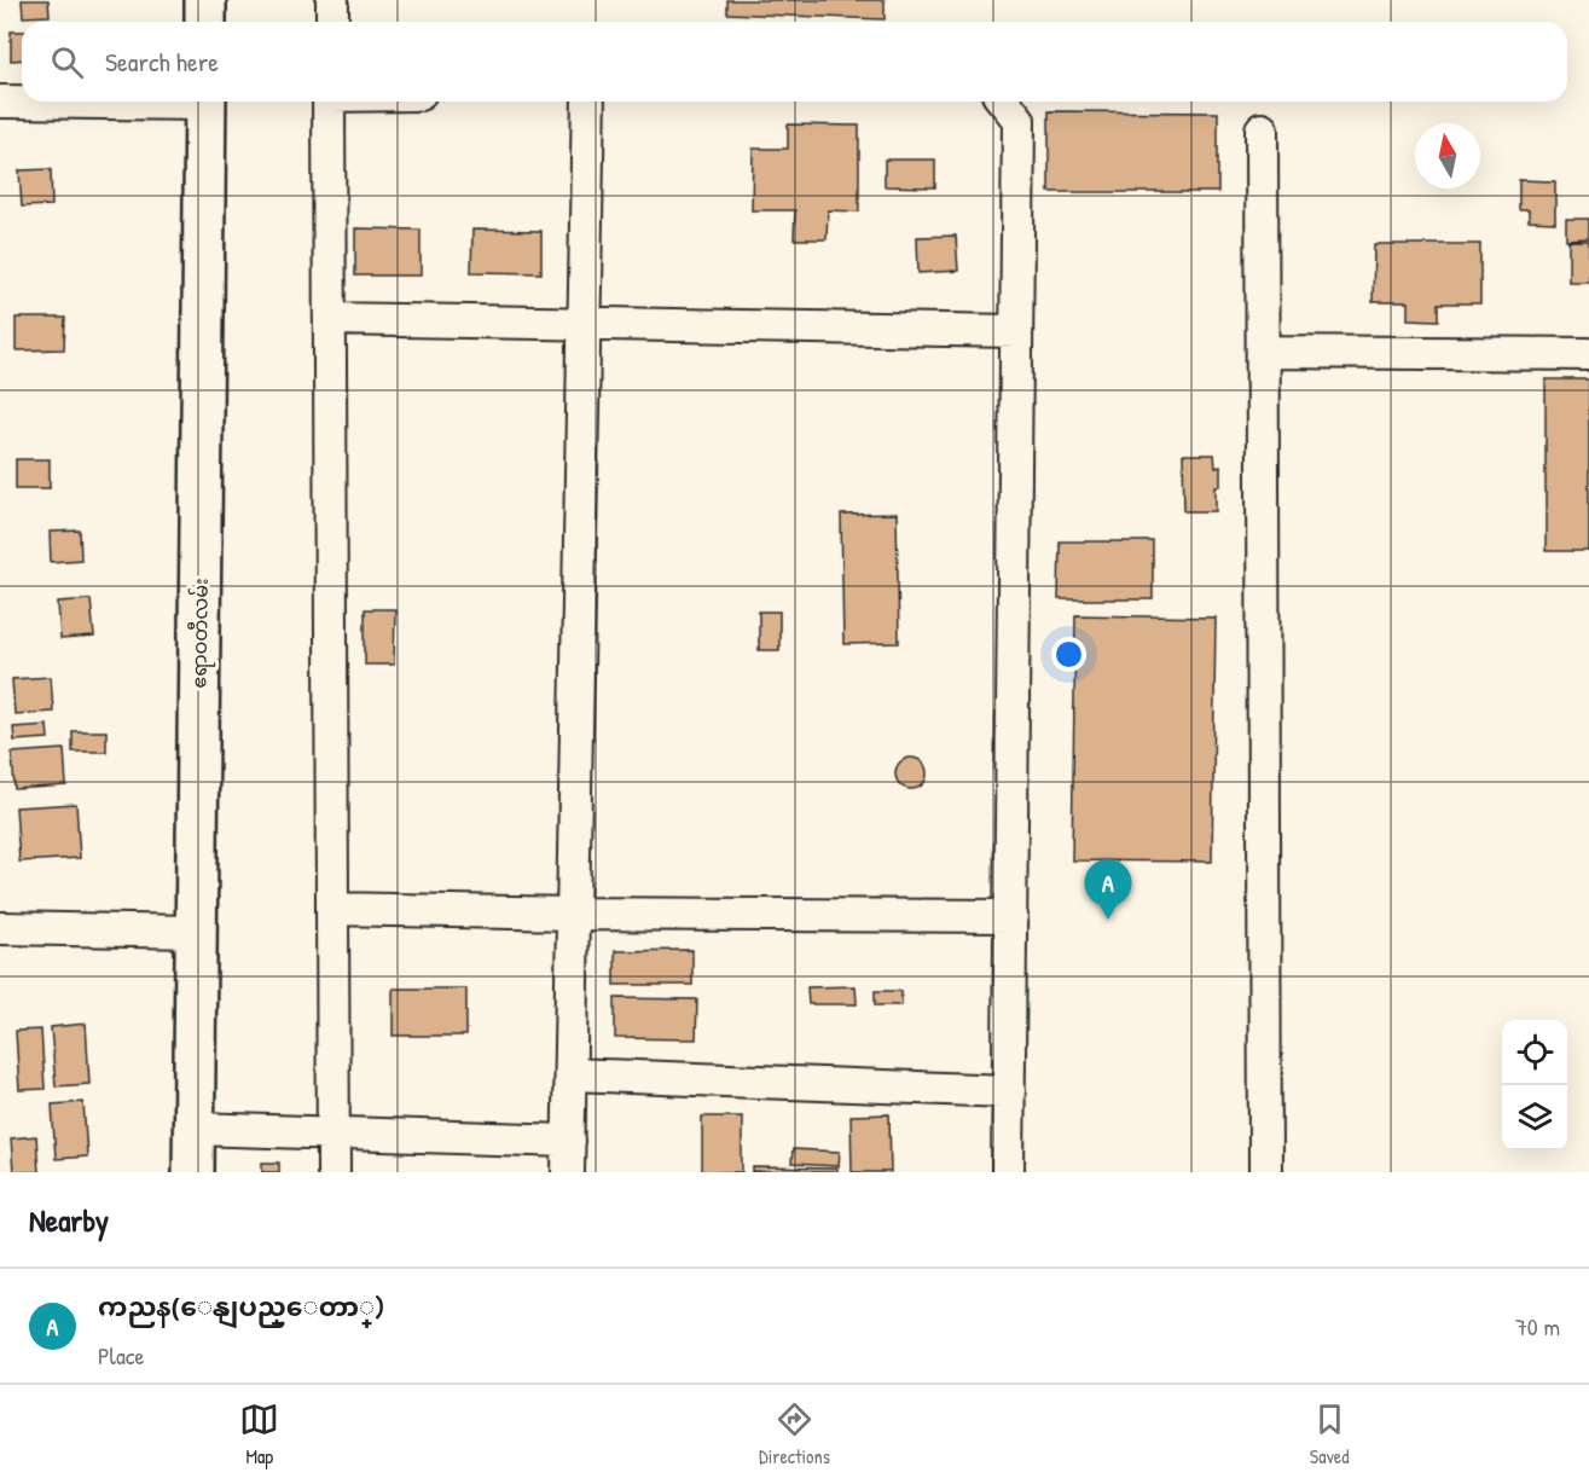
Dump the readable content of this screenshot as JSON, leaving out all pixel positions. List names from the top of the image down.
{
  "streets": {
    "street": ["ဧရာဝတီလမ်း"]
  },
  "north": "top",
  "page": {
    "search": "Search here",
    "pins": "A",
    "heading": "Nearby",
    "list": [
      {
        "mark": "A",
        "name": "ကညန(ေနျပည္ေတာ္)",
        "note": "Place",
        "value": "70 m"
      }
    ],
    "nav": ["Map", "Directions", "Saved"]
  }
}
